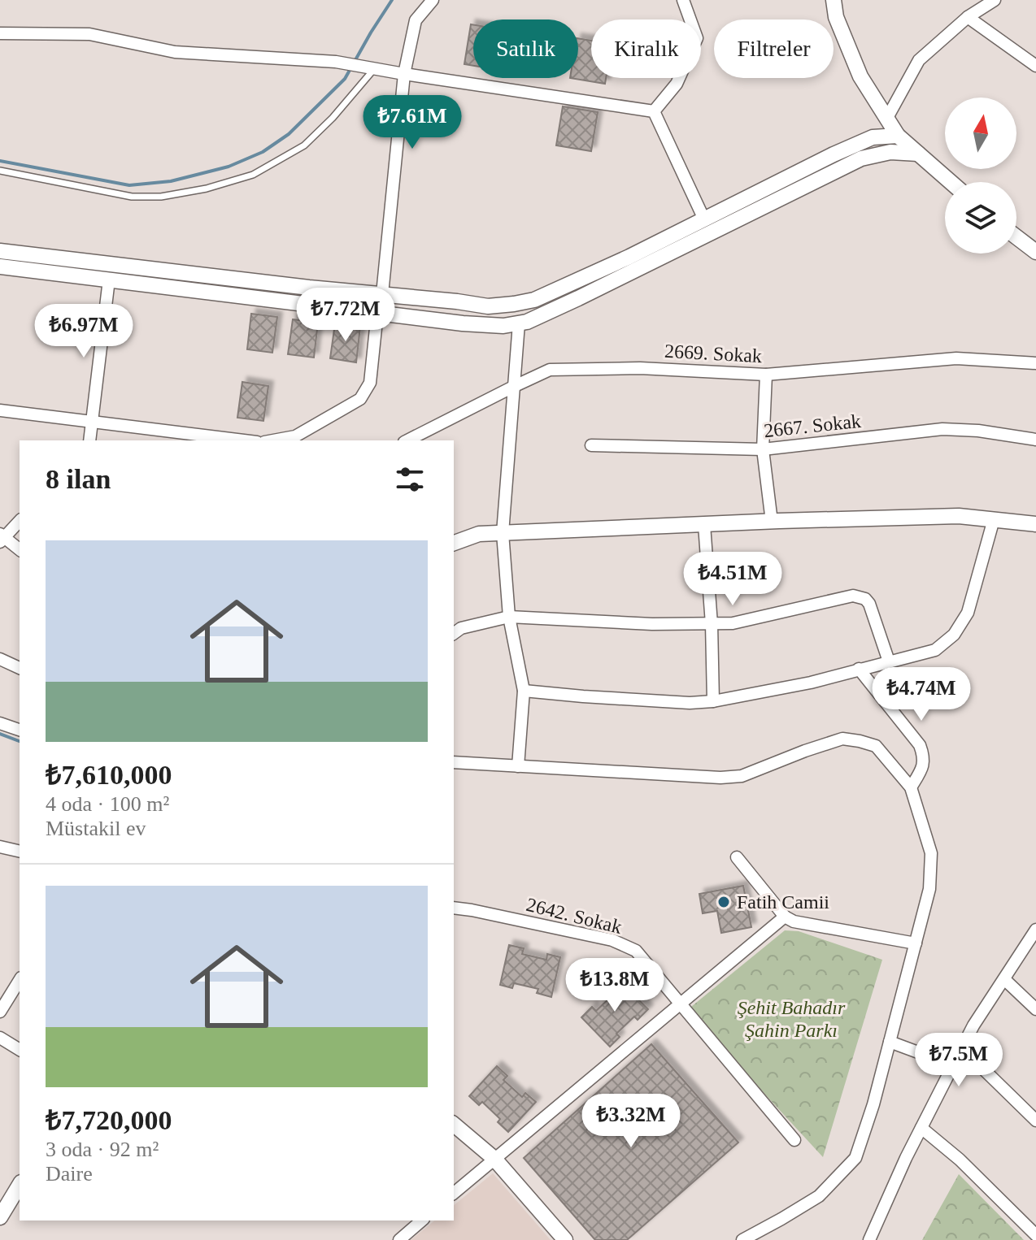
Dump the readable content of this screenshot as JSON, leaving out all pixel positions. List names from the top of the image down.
{
  "streets": {
    "street": ["2669. Sokak", "2667. Sokak", "2642. Sokak"]
  },
  "parks": ["Şehit Bahadır Şahin Parkı"],
  "places": ["Fatih Camii"],
  "north": "top",
  "page": {
    "chip": ["Satılık", "Kiralık", "Filtreler"],
    "price": [
      "₺7.61M",
      "₺7.72M",
      "₺6.97M",
      "₺4.51M",
      "₺4.74M",
      "₺13.8M",
      "₺7.5M",
      "₺3.32M"
    ],
    "heading": "8 ilan",
    "list": [
      {
        "name": "₺7,610,000",
        "note": "4 oda · 100 m² · Müstakil ev"
      },
      {
        "name": "₺7,720,000",
        "note": "3 oda · 92 m² · Daire"
      }
    ]
  }
}
